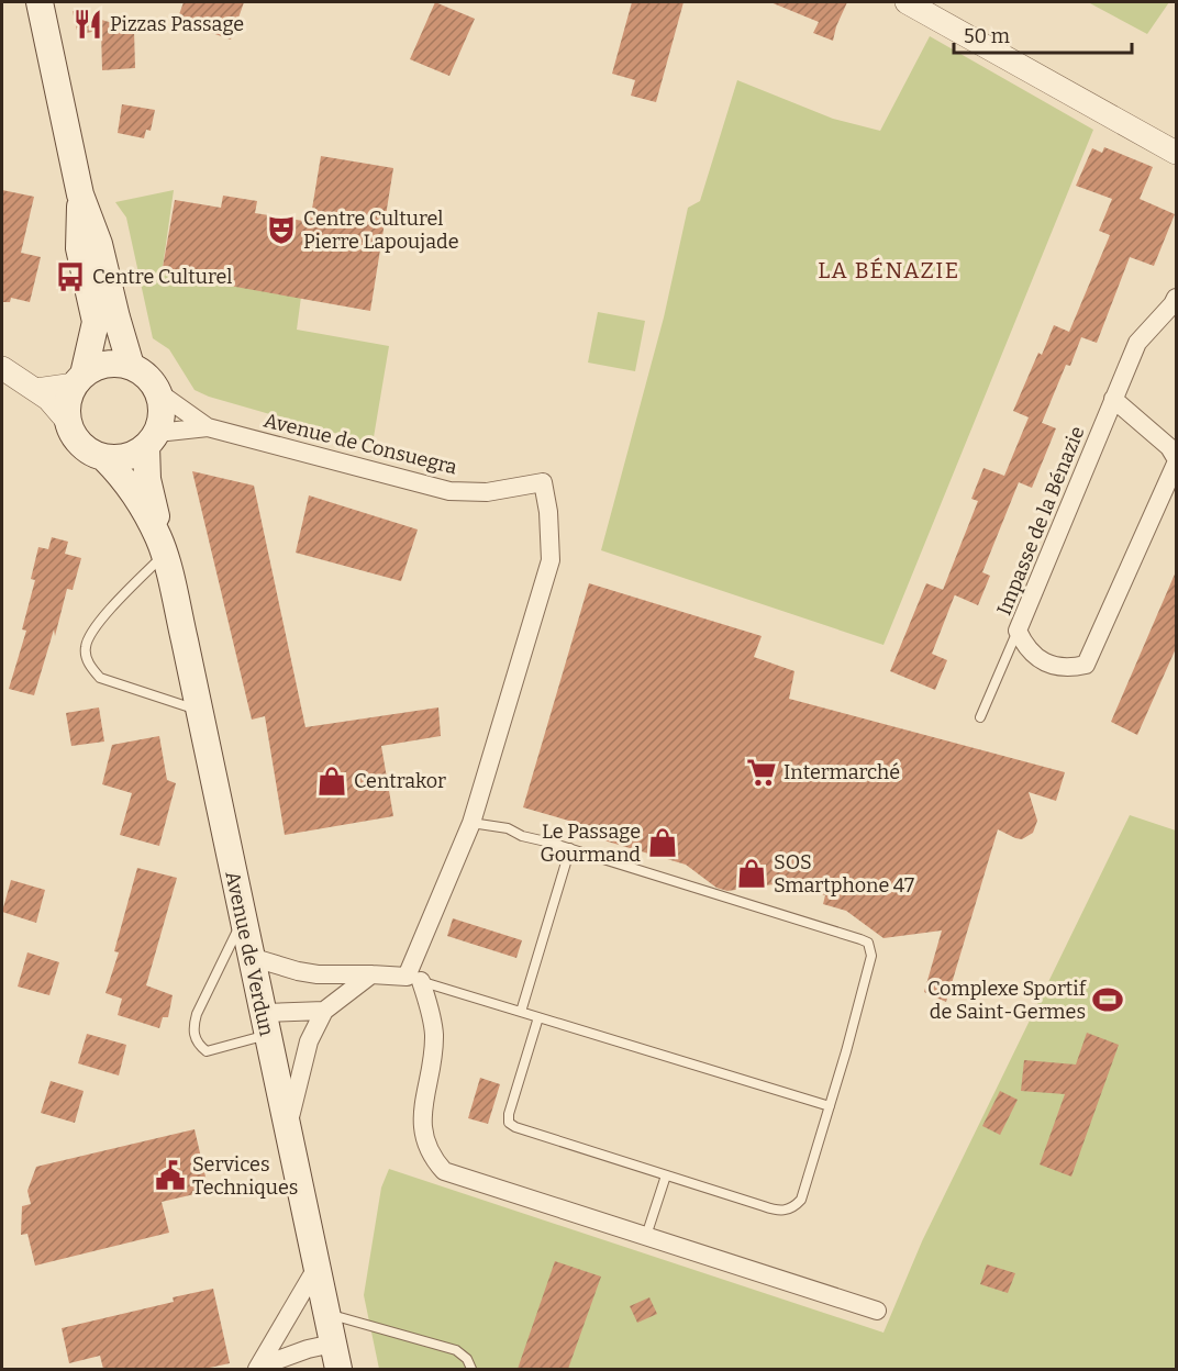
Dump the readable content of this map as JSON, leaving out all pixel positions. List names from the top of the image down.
{
  "streets": {
    "main road": ["Avenue de Verdun"],
    "street": ["Avenue de Consuegra", "Impasse de la Bénazie"]
  },
  "crossings": [
    ["Avenue de Consuegra", "Avenue de Verdun"]
  ],
  "districts": ["LA BÉNAZIE"],
  "places": {
    "restaurant": ["Pizzas Passage"],
    "theatre": ["Centre Culturel Pierre Lapoujade"],
    "bus stop": ["Centre Culturel"],
    "supermarket": ["Intermarché"],
    "shop": ["Centrakor", "Le Passage Gourmand", "SOS Smartphone 47"],
    "sports": ["Complexe Sportif de Saint-Germes"],
    "public building": ["Services Techniques"]
  },
  "scale_bar": "50 m"
}
